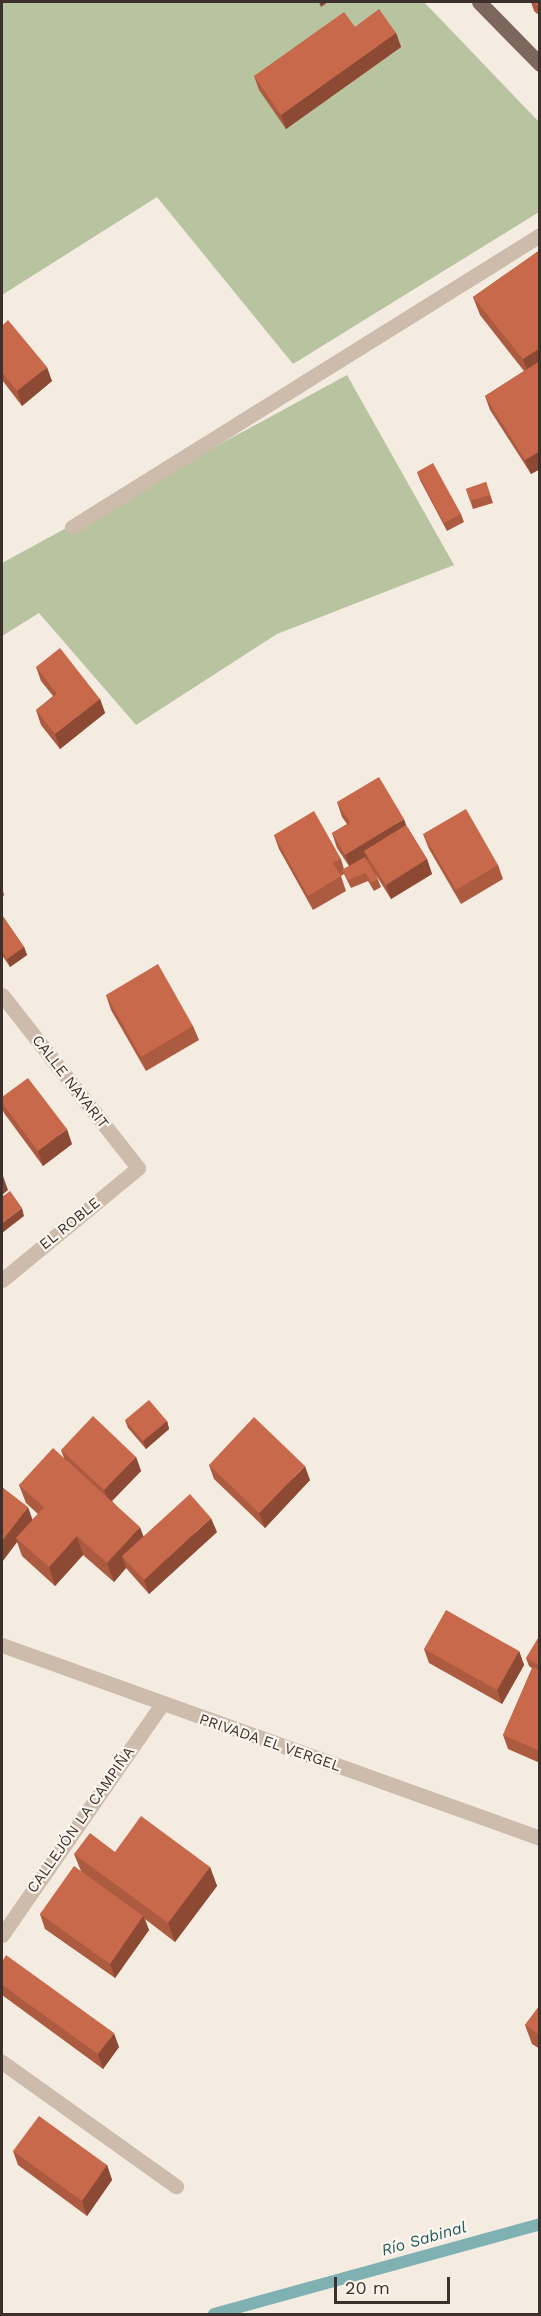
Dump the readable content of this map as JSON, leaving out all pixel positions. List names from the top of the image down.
{
  "streets": {
    "street": [
      "CALLE NAYARIT",
      "EL ROBLE",
      "PRIVADA EL VERGEL",
      "CALLEJÓN LA CAMPIÑA"
    ]
  },
  "crossings": [
    ["CALLE NAYARIT", "EL ROBLE"],
    ["PRIVADA EL VERGEL", "CALLEJÓN LA CAMPIÑA"]
  ],
  "water": ["Río Sabinal"],
  "scale_bar": "20 m"
}
